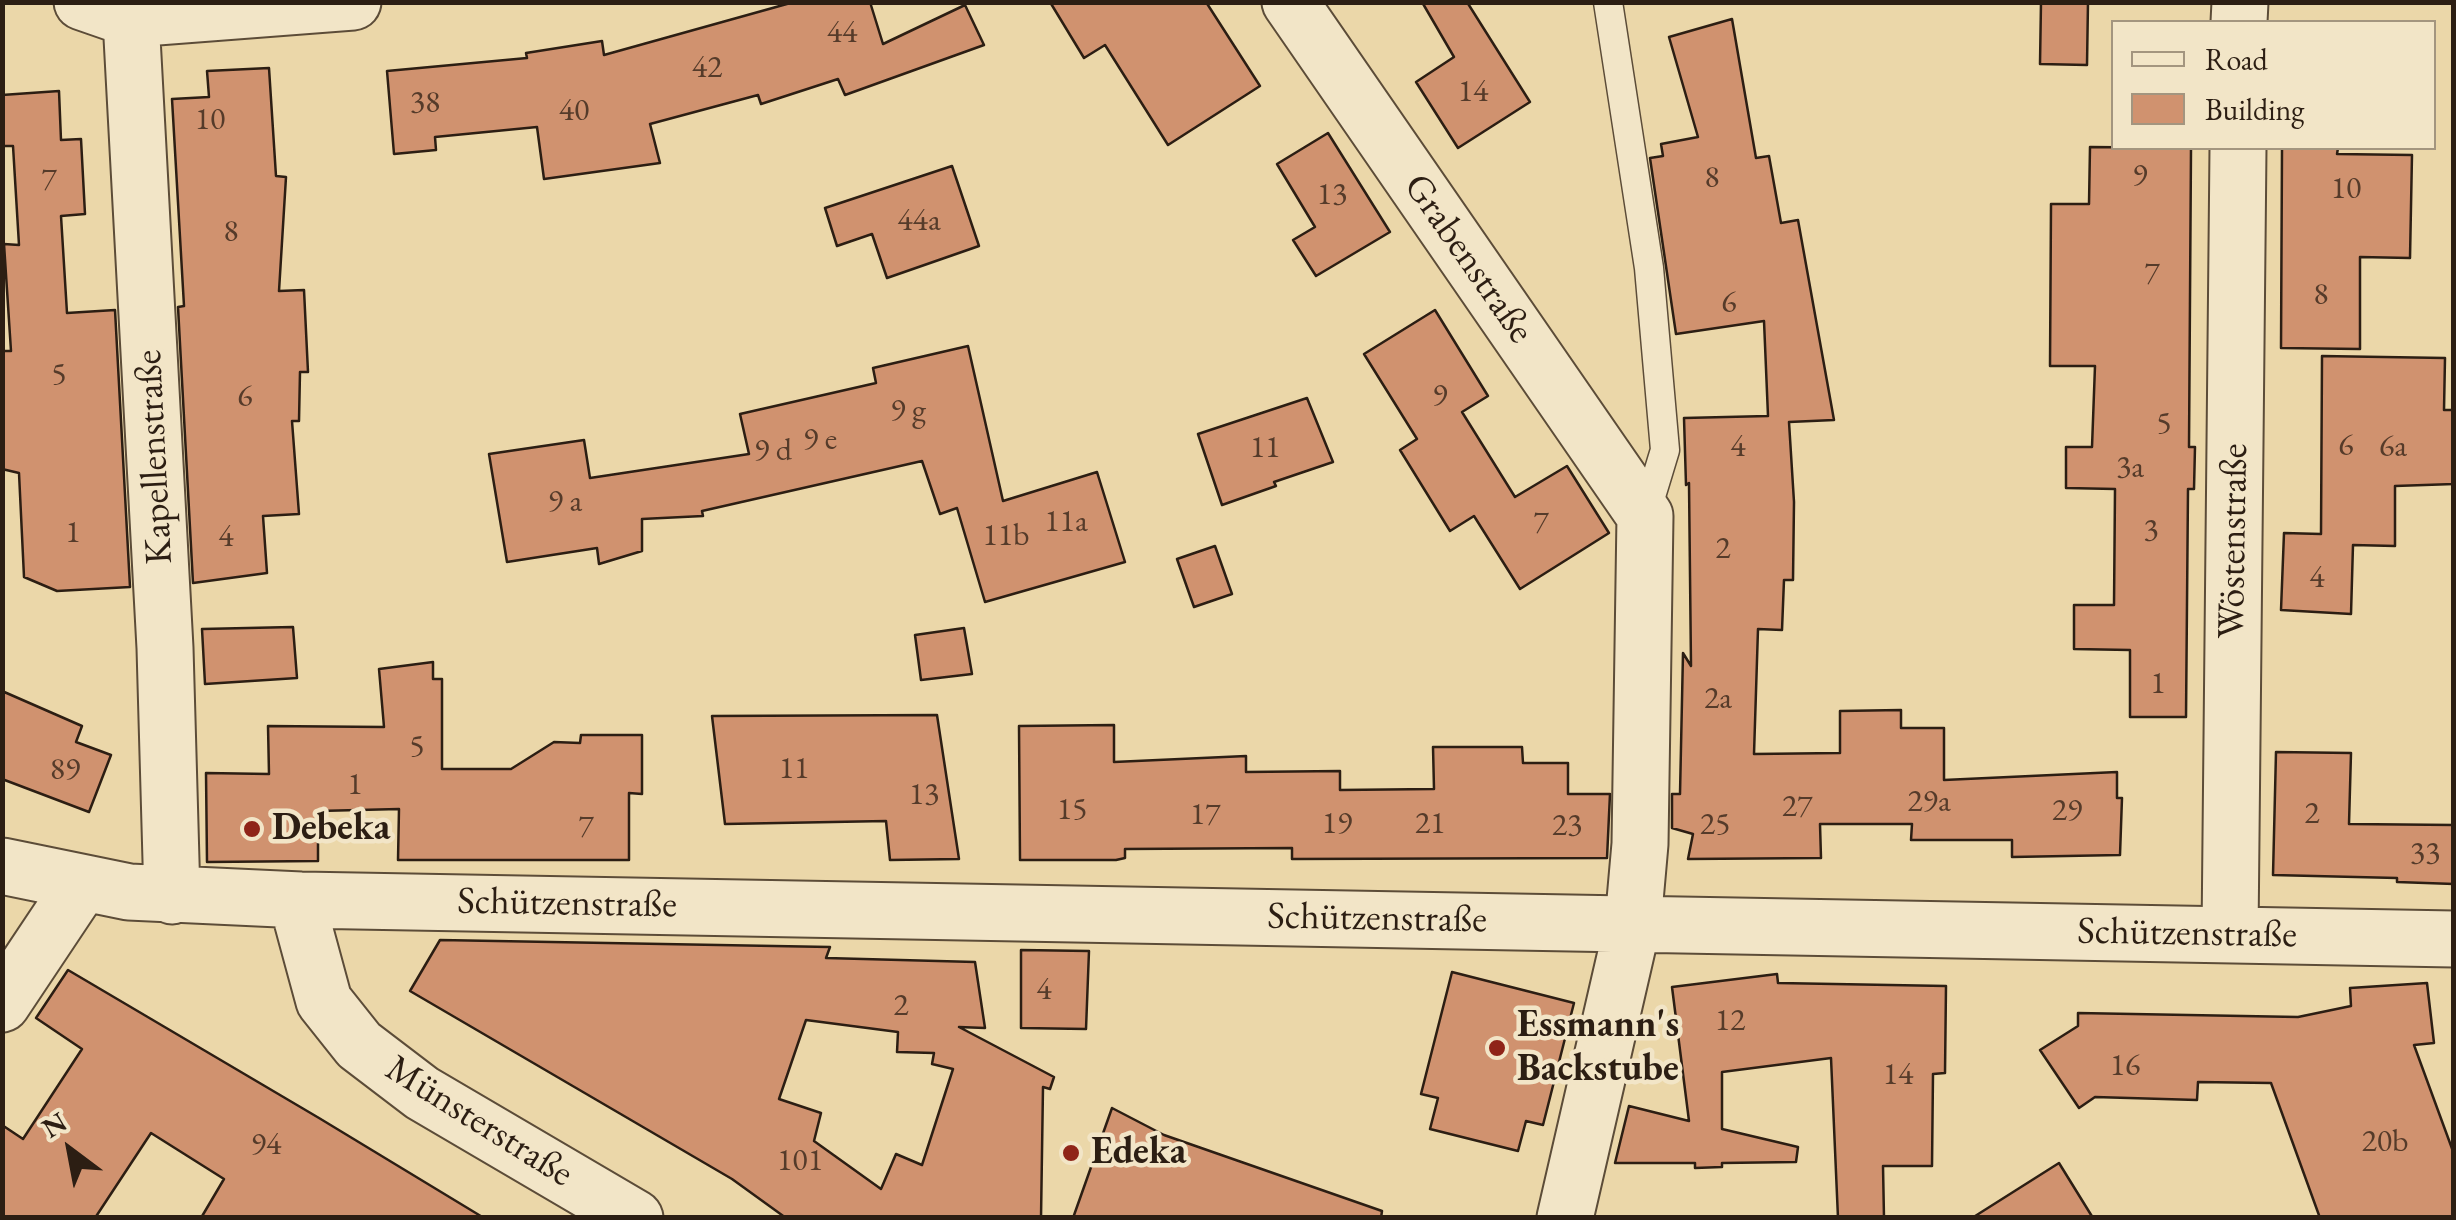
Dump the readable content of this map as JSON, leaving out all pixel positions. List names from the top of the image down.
{
  "streets": {
    "street": [
      "Grabenstraße",
      "Kapellenstraße",
      "Wöstenstraße",
      "Schützenstraße",
      "Münsterstraße"
    ]
  },
  "crossings": [
    ["Wöstenstraße", "Schützenstraße"],
    ["Schützenstraße", "Münsterstraße"]
  ],
  "places": ["Debeka", "Essmann's Backstube", "Edeka"],
  "house_numbers": [
    "44",
    "42",
    "14",
    "38",
    "40",
    "10",
    "9",
    "8",
    "7",
    "10",
    "13",
    "44a",
    "8",
    "7",
    "8",
    "6",
    "5",
    "9",
    "6",
    "9 g",
    "5",
    "9 e",
    "6",
    "4",
    "6a",
    "11",
    "9 d",
    "3a",
    "9 a",
    "11a",
    "7",
    "3",
    "1",
    "11b",
    "4",
    "2",
    "4",
    "1",
    "2a",
    "5",
    "11",
    "89",
    "1",
    "13",
    "29a",
    "27",
    "15",
    "29",
    "2",
    "17",
    "19",
    "21",
    "25",
    "23",
    "7",
    "33",
    "4",
    "2",
    "12",
    "16",
    "14",
    "20b",
    "94",
    "101"
  ],
  "legend": ["Road", "Building"],
  "north": "top left"
}
